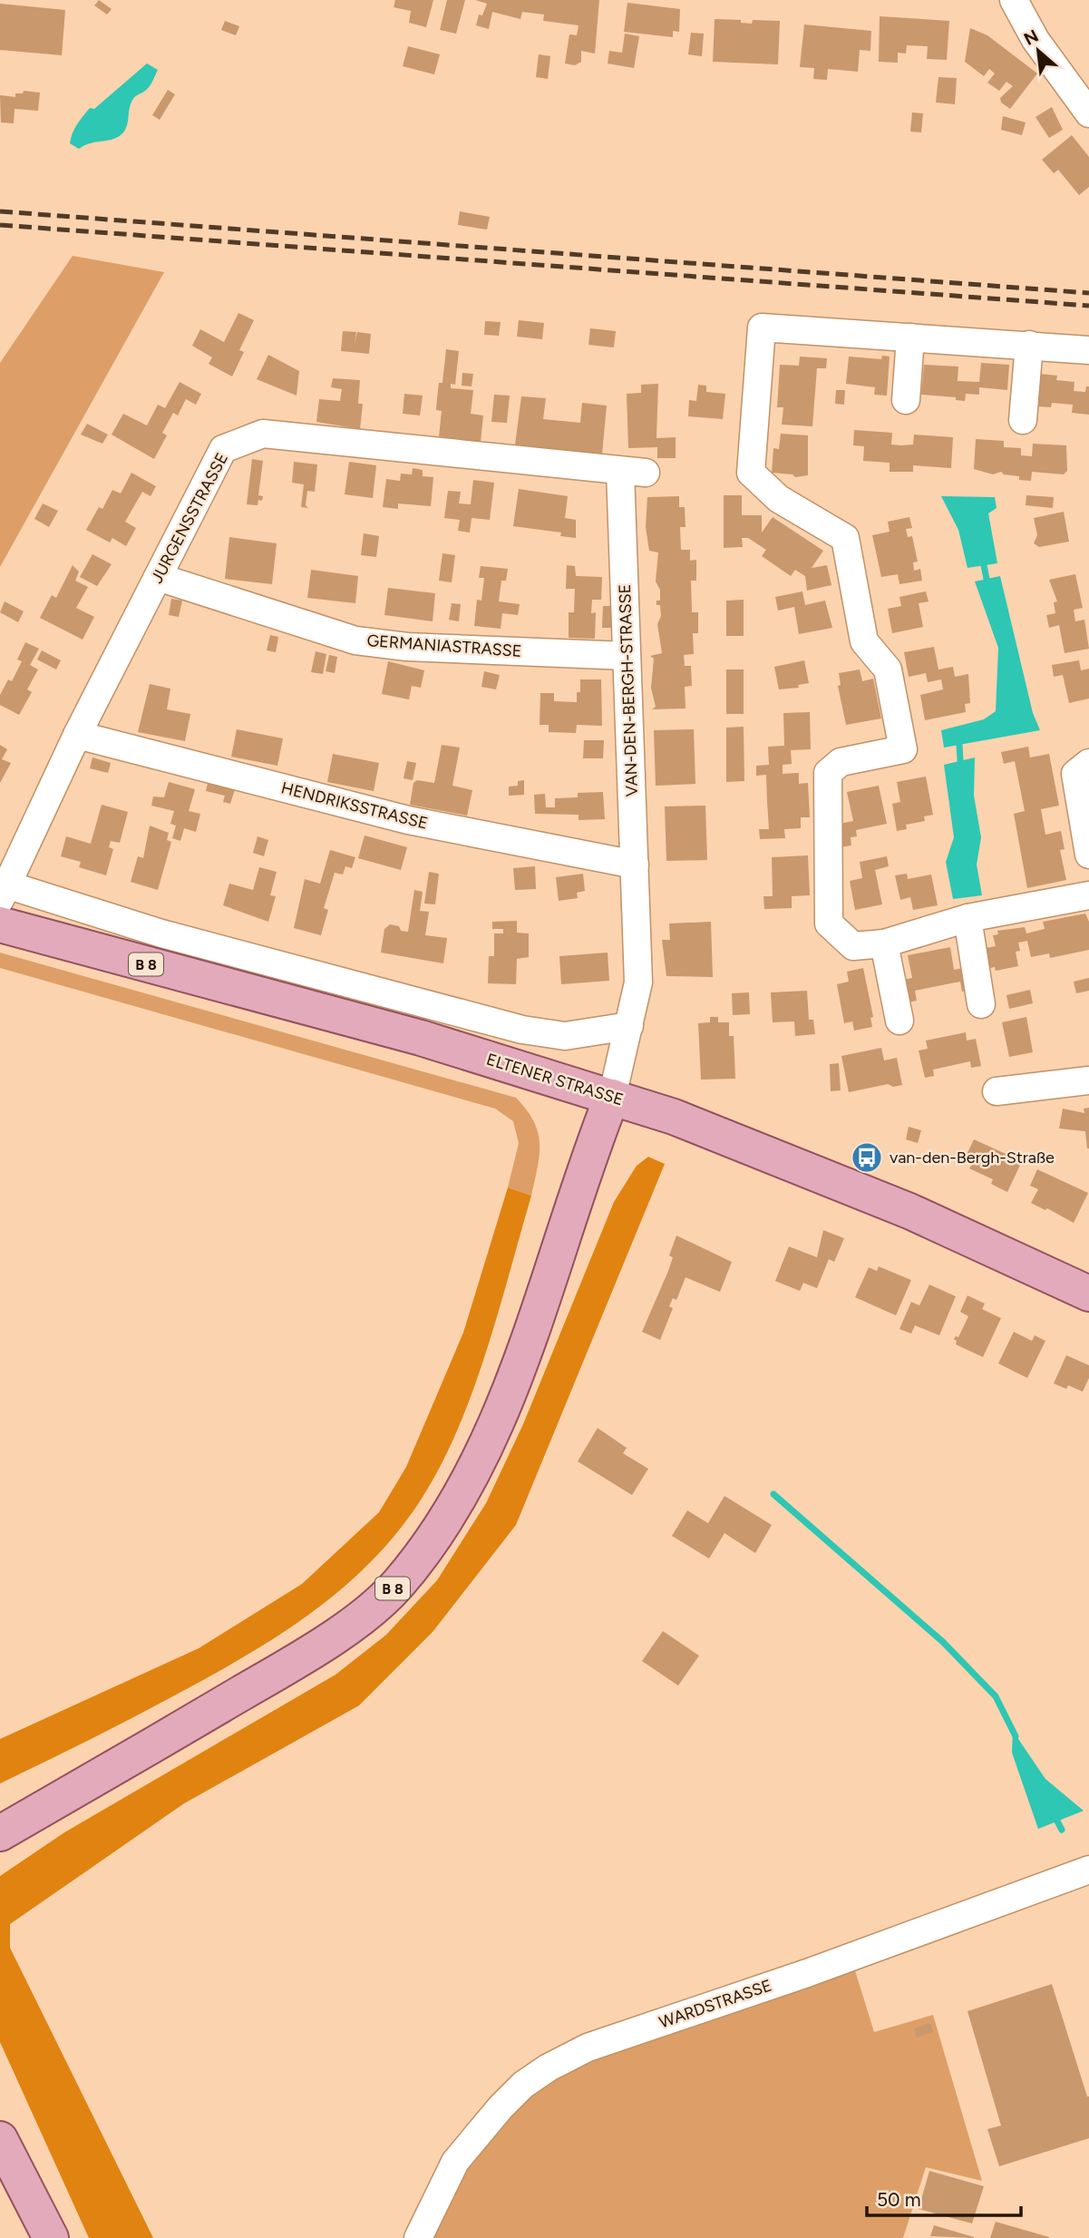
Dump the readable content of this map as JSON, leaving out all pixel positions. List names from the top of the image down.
{
  "streets": {
    "main road": ["B 8", "ELTENER STRASSE"],
    "street": [
      "JURGENSSTRASSE",
      "GERMANIASTRASSE",
      "VAN-DEN-BERGH-STRASSE",
      "HENDRIKSSTRASSE",
      "WARDSTRASSE"
    ]
  },
  "crossings": [
    ["JURGENSSTRASSE", "GERMANIASTRASSE"],
    ["JURGENSSTRASSE", "VAN-DEN-BERGH-STRASSE"],
    ["JURGENSSTRASSE", "HENDRIKSSTRASSE"],
    ["GERMANIASTRASSE", "VAN-DEN-BERGH-STRASSE"],
    ["VAN-DEN-BERGH-STRASSE", "HENDRIKSSTRASSE"],
    ["VAN-DEN-BERGH-STRASSE", "B 8"],
    ["VAN-DEN-BERGH-STRASSE", "ELTENER STRASSE"],
    ["B 8", "ELTENER STRASSE"]
  ],
  "places": {
    "bus stop": ["van-den-Bergh-Straße"]
  },
  "scale_bar": "50 m",
  "north": "top left"
}
